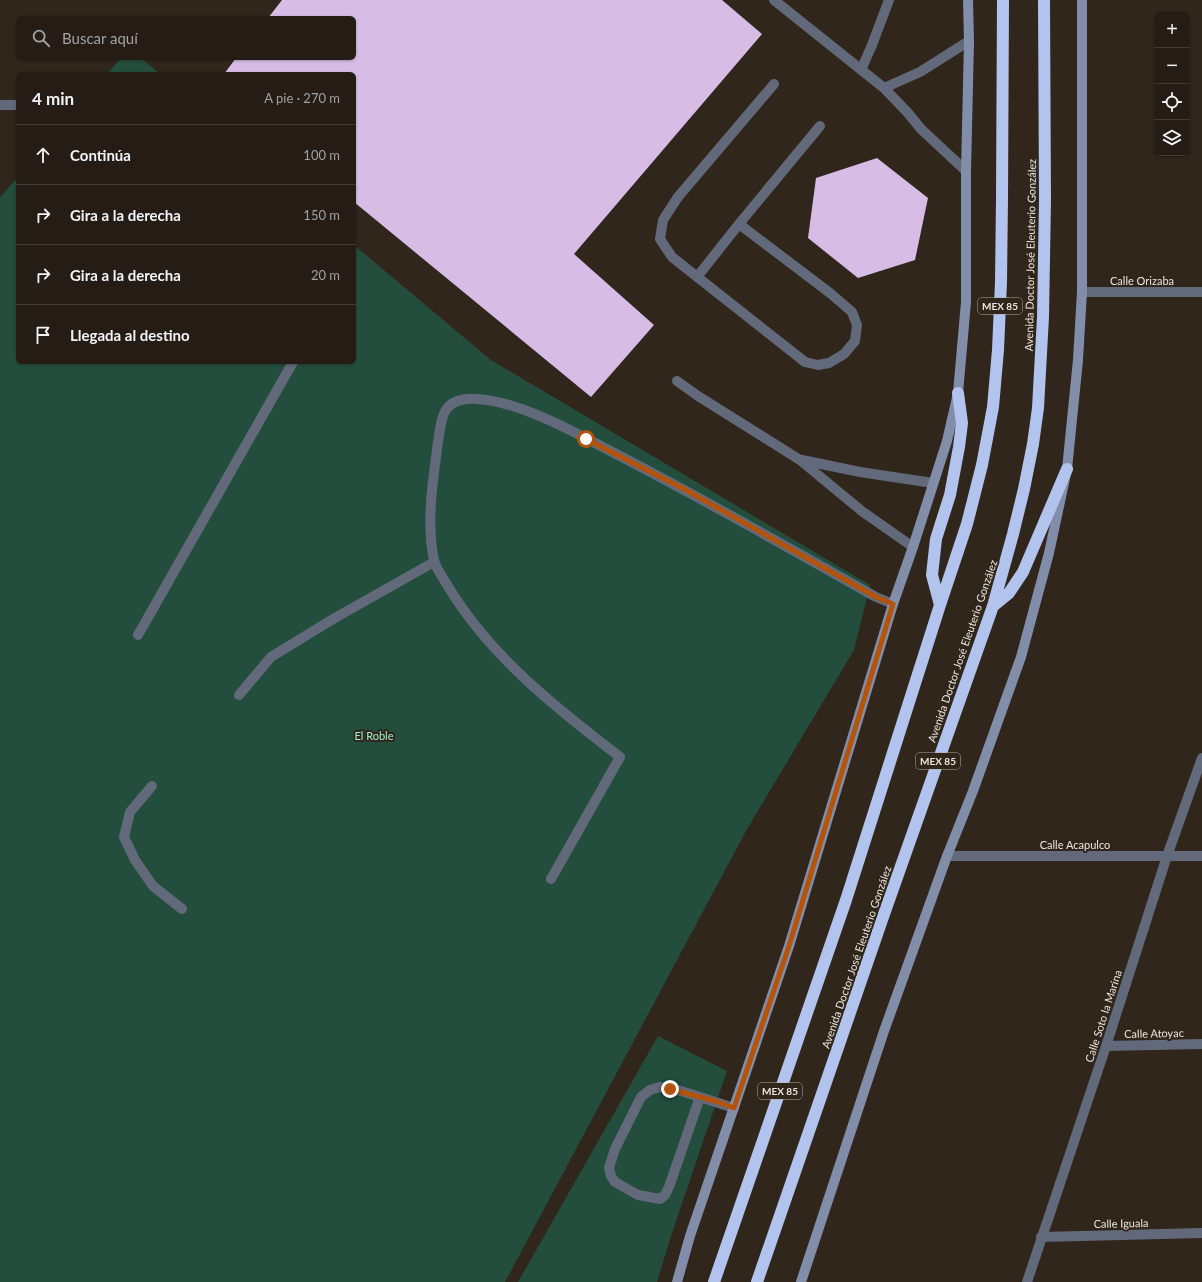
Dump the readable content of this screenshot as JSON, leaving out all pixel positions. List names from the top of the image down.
{
  "streets": {
    "highway": ["Avenida Doctor José Eleuterio González", "MEX 85"],
    "street": [
      "Calle Orizaba",
      "Calle Acapulco",
      "Calle Soto la Marina",
      "Calle Atoyac",
      "Calle Iguala"
    ]
  },
  "crossings": [
    ["Calle Acapulco", "Calle Soto la Marina"],
    ["Calle Soto la Marina", "Calle Atoyac"],
    ["Calle Soto la Marina", "Calle Iguala"]
  ],
  "parks": ["El Roble"],
  "page": {
    "map_buttons": ["+", "−"],
    "search": "Buscar aquí",
    "heading": ["4 min", "A pie · 270 m"],
    "list": [
      ["Continúa", "100 m"],
      ["Gira a la derecha", "150 m"],
      ["Gira a la derecha", "20 m"],
      "Llegada al destino"
    ]
  }
}
